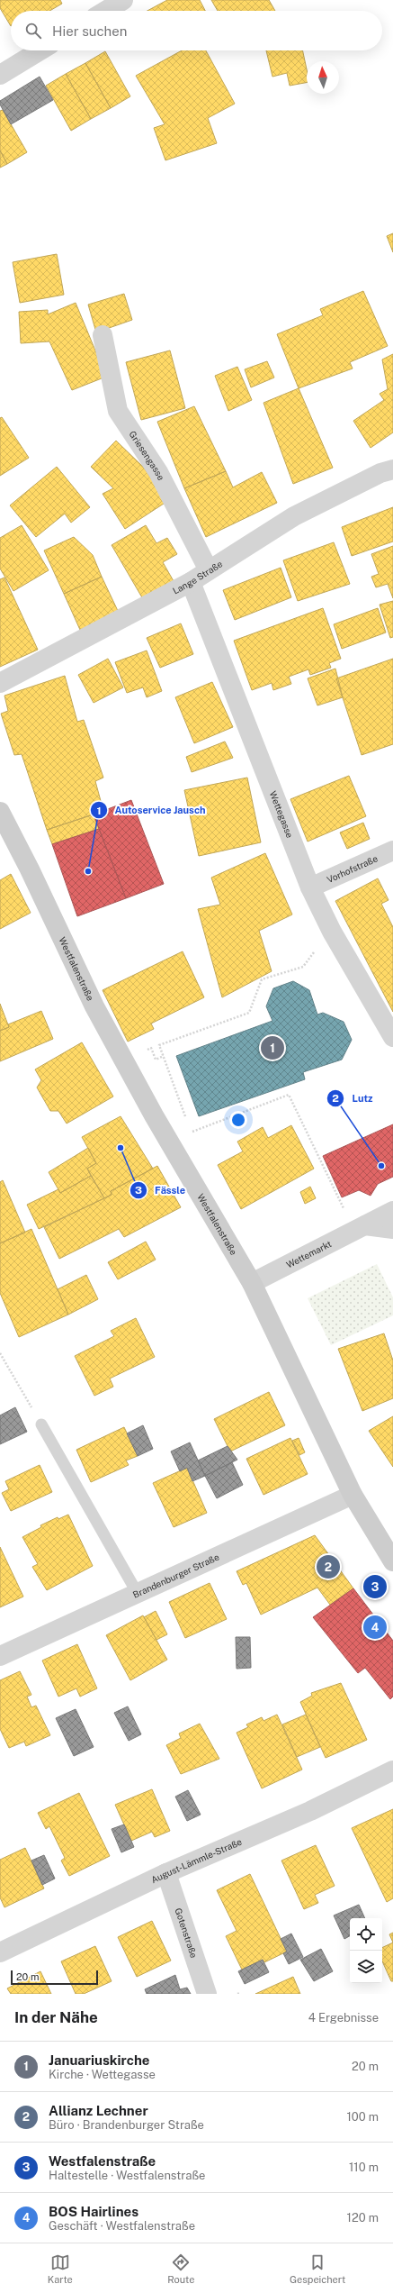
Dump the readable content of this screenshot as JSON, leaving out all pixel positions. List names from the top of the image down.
{
  "streets": {
    "main road": ["Westfalenstraße"],
    "street": [
      "Griesengasse",
      "Lange Straße",
      "Wettegasse",
      "Vorhofstraße",
      "Wettemarkt",
      "Brandenburger Straße",
      "August-Lämmle-Straße",
      "Gotenstraße"
    ]
  },
  "crossings": [
    ["Griesengasse", "Lange Straße"],
    ["Lange Straße", "Wettegasse"],
    ["Wettegasse", "Vorhofstraße"],
    ["Westfalenstraße", "Wettemarkt"],
    ["Westfalenstraße", "Brandenburger Straße"],
    ["August-Lämmle-Straße", "Gotenstraße"]
  ],
  "places": ["Autoservice Jausch", "Fässle", "Lutz"],
  "scale_bar": "20 m",
  "north": "top",
  "page": {
    "search": "Hier suchen",
    "pins": [
      "1",
      "2",
      "3",
      "4"
    ],
    "scale": "20 m",
    "heading": ["In der Nähe", "4 Ergebnisse"],
    "list": [
      {
        "mark": "1",
        "name": "Januariuskirche",
        "note": "Kirche · Wettegasse",
        "value": "20 m"
      },
      {
        "mark": "2",
        "name": "Allianz Lechner",
        "note": "Büro · Brandenburger Straße",
        "value": "100 m"
      },
      {
        "mark": "3",
        "name": "Westfalenstraße",
        "note": "Haltestelle · Westfalenstraße",
        "value": "110 m"
      },
      {
        "mark": "4",
        "name": "BOS Hairlines",
        "note": "Geschäft · Westfalenstraße",
        "value": "120 m"
      }
    ],
    "nav": ["Karte", "Route", "Gespeichert"]
  }
}
